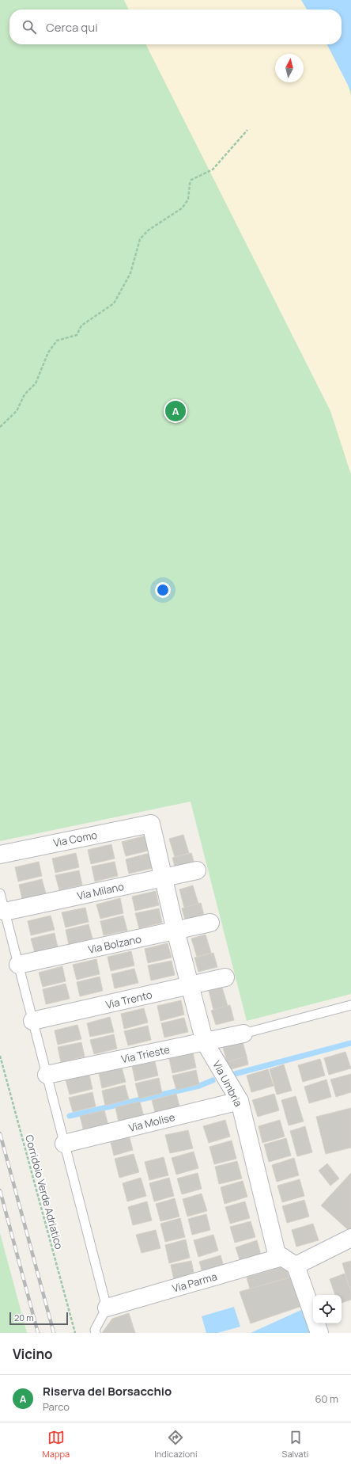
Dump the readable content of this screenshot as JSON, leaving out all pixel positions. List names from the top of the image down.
{
  "streets": {
    "street": [
      "Via Como",
      "Via Milano",
      "Via Bolzano",
      "Via Trento",
      "Via Trieste",
      "Via Umbria",
      "Via Molise",
      "Via Parma"
    ],
    "path": ["Corridoio Verde Adriatico"]
  },
  "crossings": [
    ["Via Como", "Via Umbria"],
    ["Via Milano", "Via Umbria"],
    ["Via Bolzano", "Via Umbria"],
    ["Via Trento", "Via Umbria"],
    ["Via Trieste", "Via Umbria"],
    ["Via Umbria", "Via Molise"],
    ["Via Umbria", "Via Parma"]
  ],
  "scale_bar": "20 m",
  "north": "top",
  "page": {
    "search": "Cerca qui",
    "pins": "A",
    "scale": "20 m",
    "heading": "Vicino",
    "list": [
      {
        "mark": "A",
        "name": "Riserva del Borsacchio",
        "note": "Parco",
        "value": "60 m"
      }
    ],
    "nav": ["Mappa", "Indicazioni", "Salvati"]
  }
}
